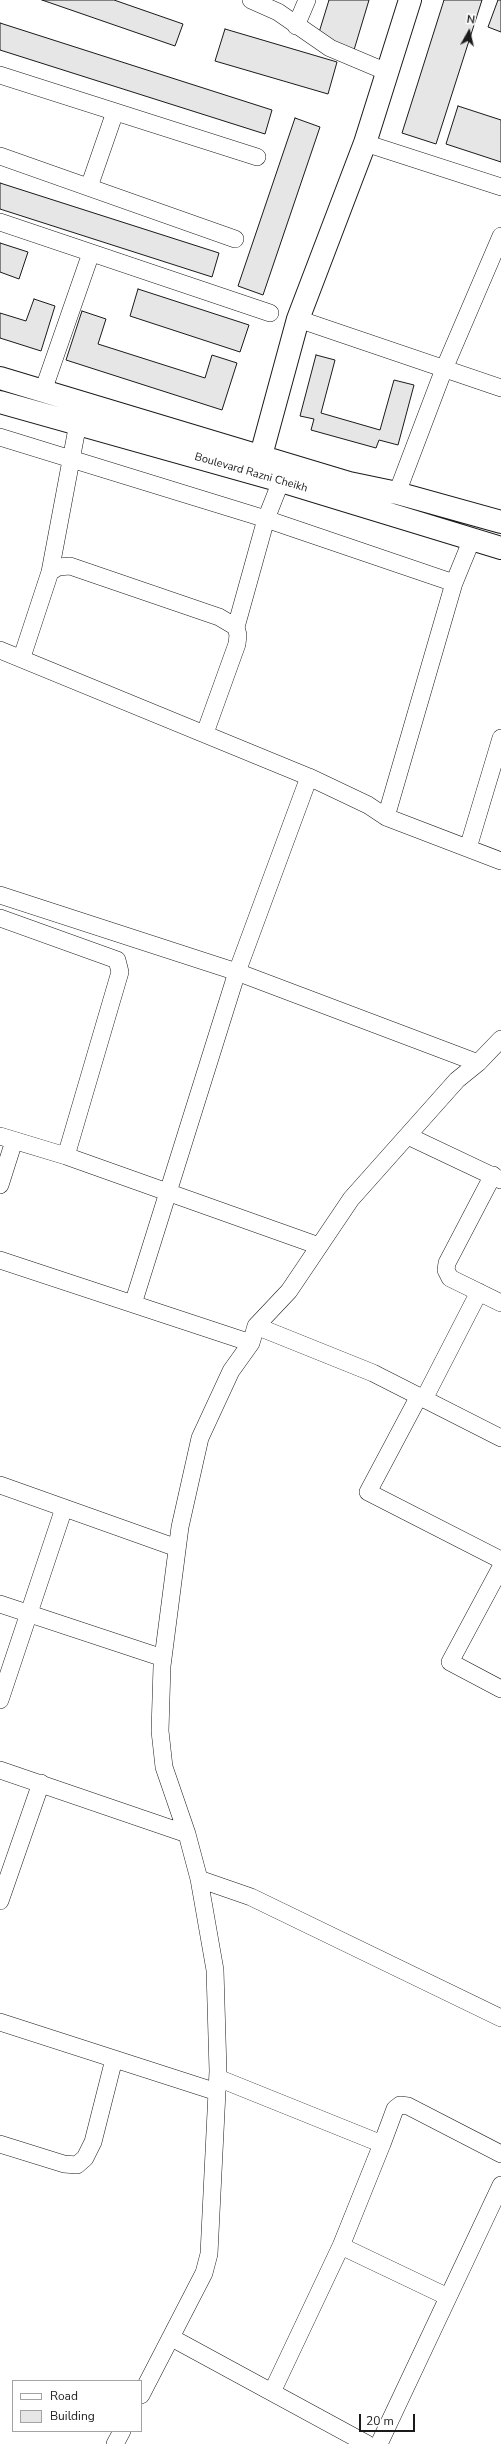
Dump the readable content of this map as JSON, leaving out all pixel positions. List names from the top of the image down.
{
  "streets": {
    "main road": ["Boulevard Razni Cheikh"]
  },
  "legend": ["Road", "Building"],
  "scale_bar": "20 m",
  "north": "top"
}
